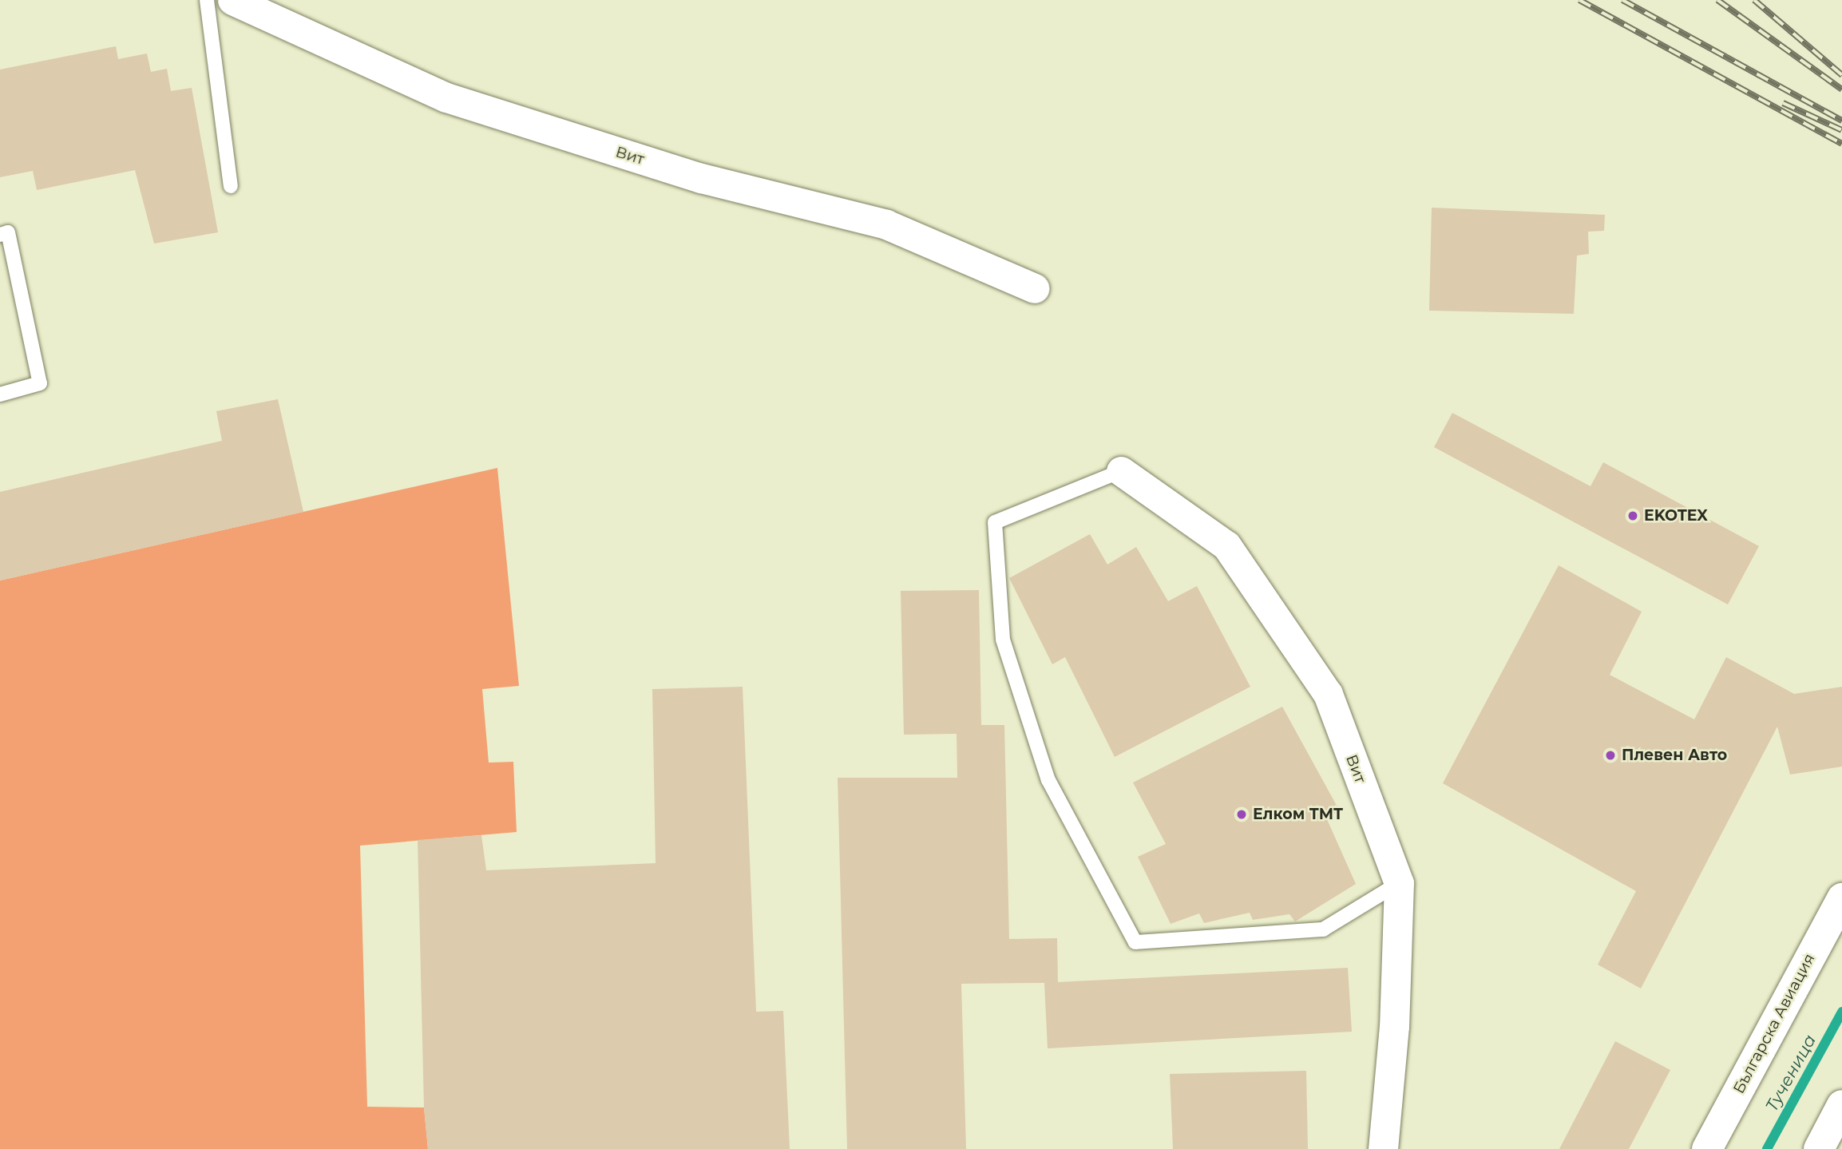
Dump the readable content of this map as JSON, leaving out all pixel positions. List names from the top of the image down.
{
  "streets": {
    "street": ["Вит", "Българска Авиация"]
  },
  "water": ["Тученица"],
  "places": ["EKOTEX", "Плевен Авто", "Елком ТМТ"]
}
